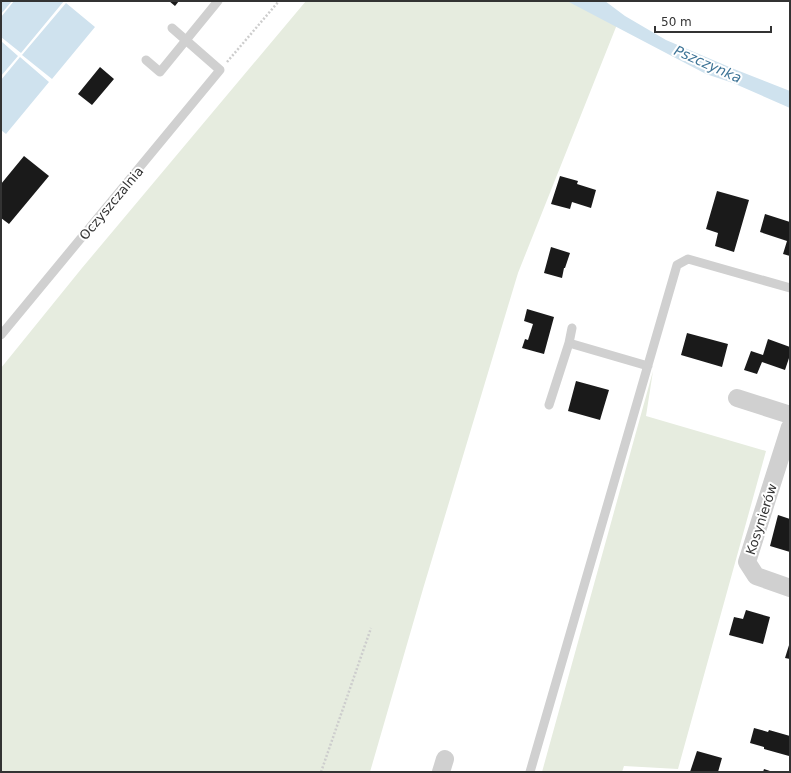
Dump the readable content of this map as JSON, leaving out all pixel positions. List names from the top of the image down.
{
  "streets": {
    "street": ["Kosynierów"],
    "lane": ["Oczyszczalnia"]
  },
  "water": ["Pszczynka"],
  "scale_bar": "50 m"
}
